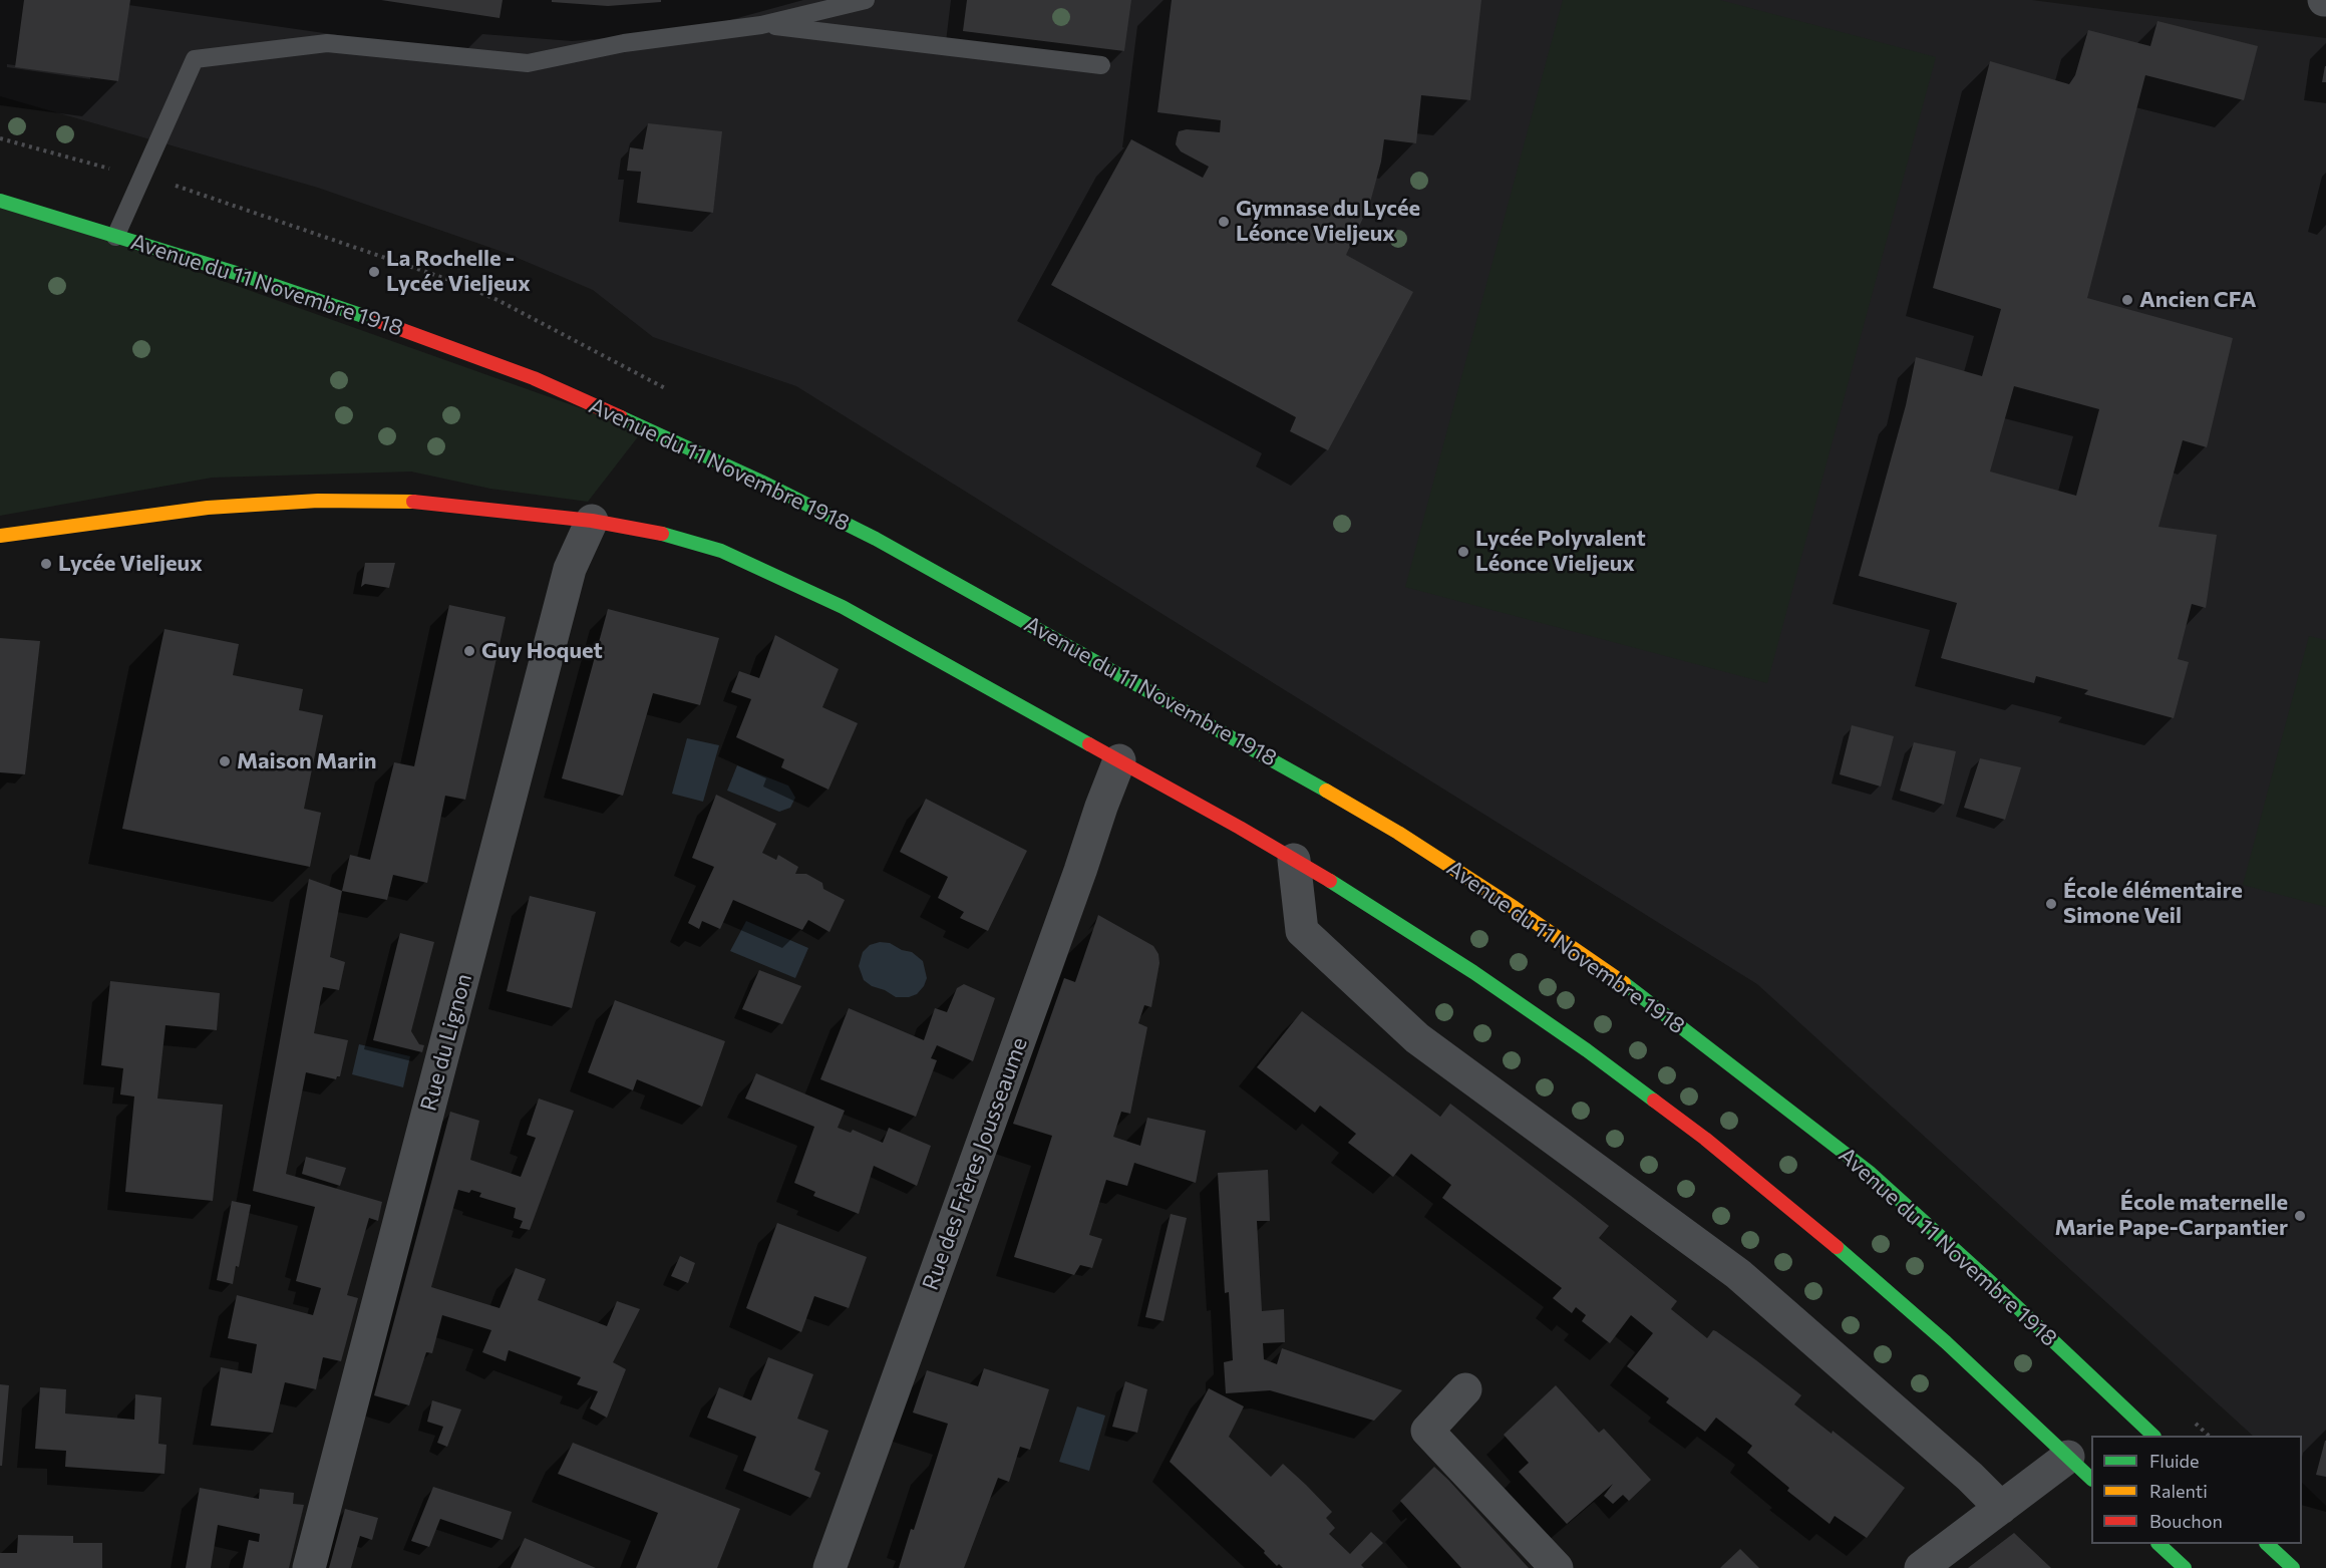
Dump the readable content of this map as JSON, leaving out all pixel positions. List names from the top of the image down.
{
  "streets": {
    "main road": ["Avenue du 11 Novembre 1918"],
    "street": ["Rue du Lignon", "Rue des Frères Jousseaume"]
  },
  "places": [
    "Gymnase du Lycée Léonce Vieljeux",
    "La Rochelle - Lycée Vieljeux",
    "Ancien CFA",
    "Lycée Polyvalent Léonce Vieljeux",
    "Lycée Vieljeux",
    "Guy Hoquet",
    "Maison Marin",
    "École élémentaire Simone Veil",
    "École maternelle Marie Pape-Carpantier"
  ],
  "legend": ["Fluide", "Ralenti", "Bouchon"]
}
